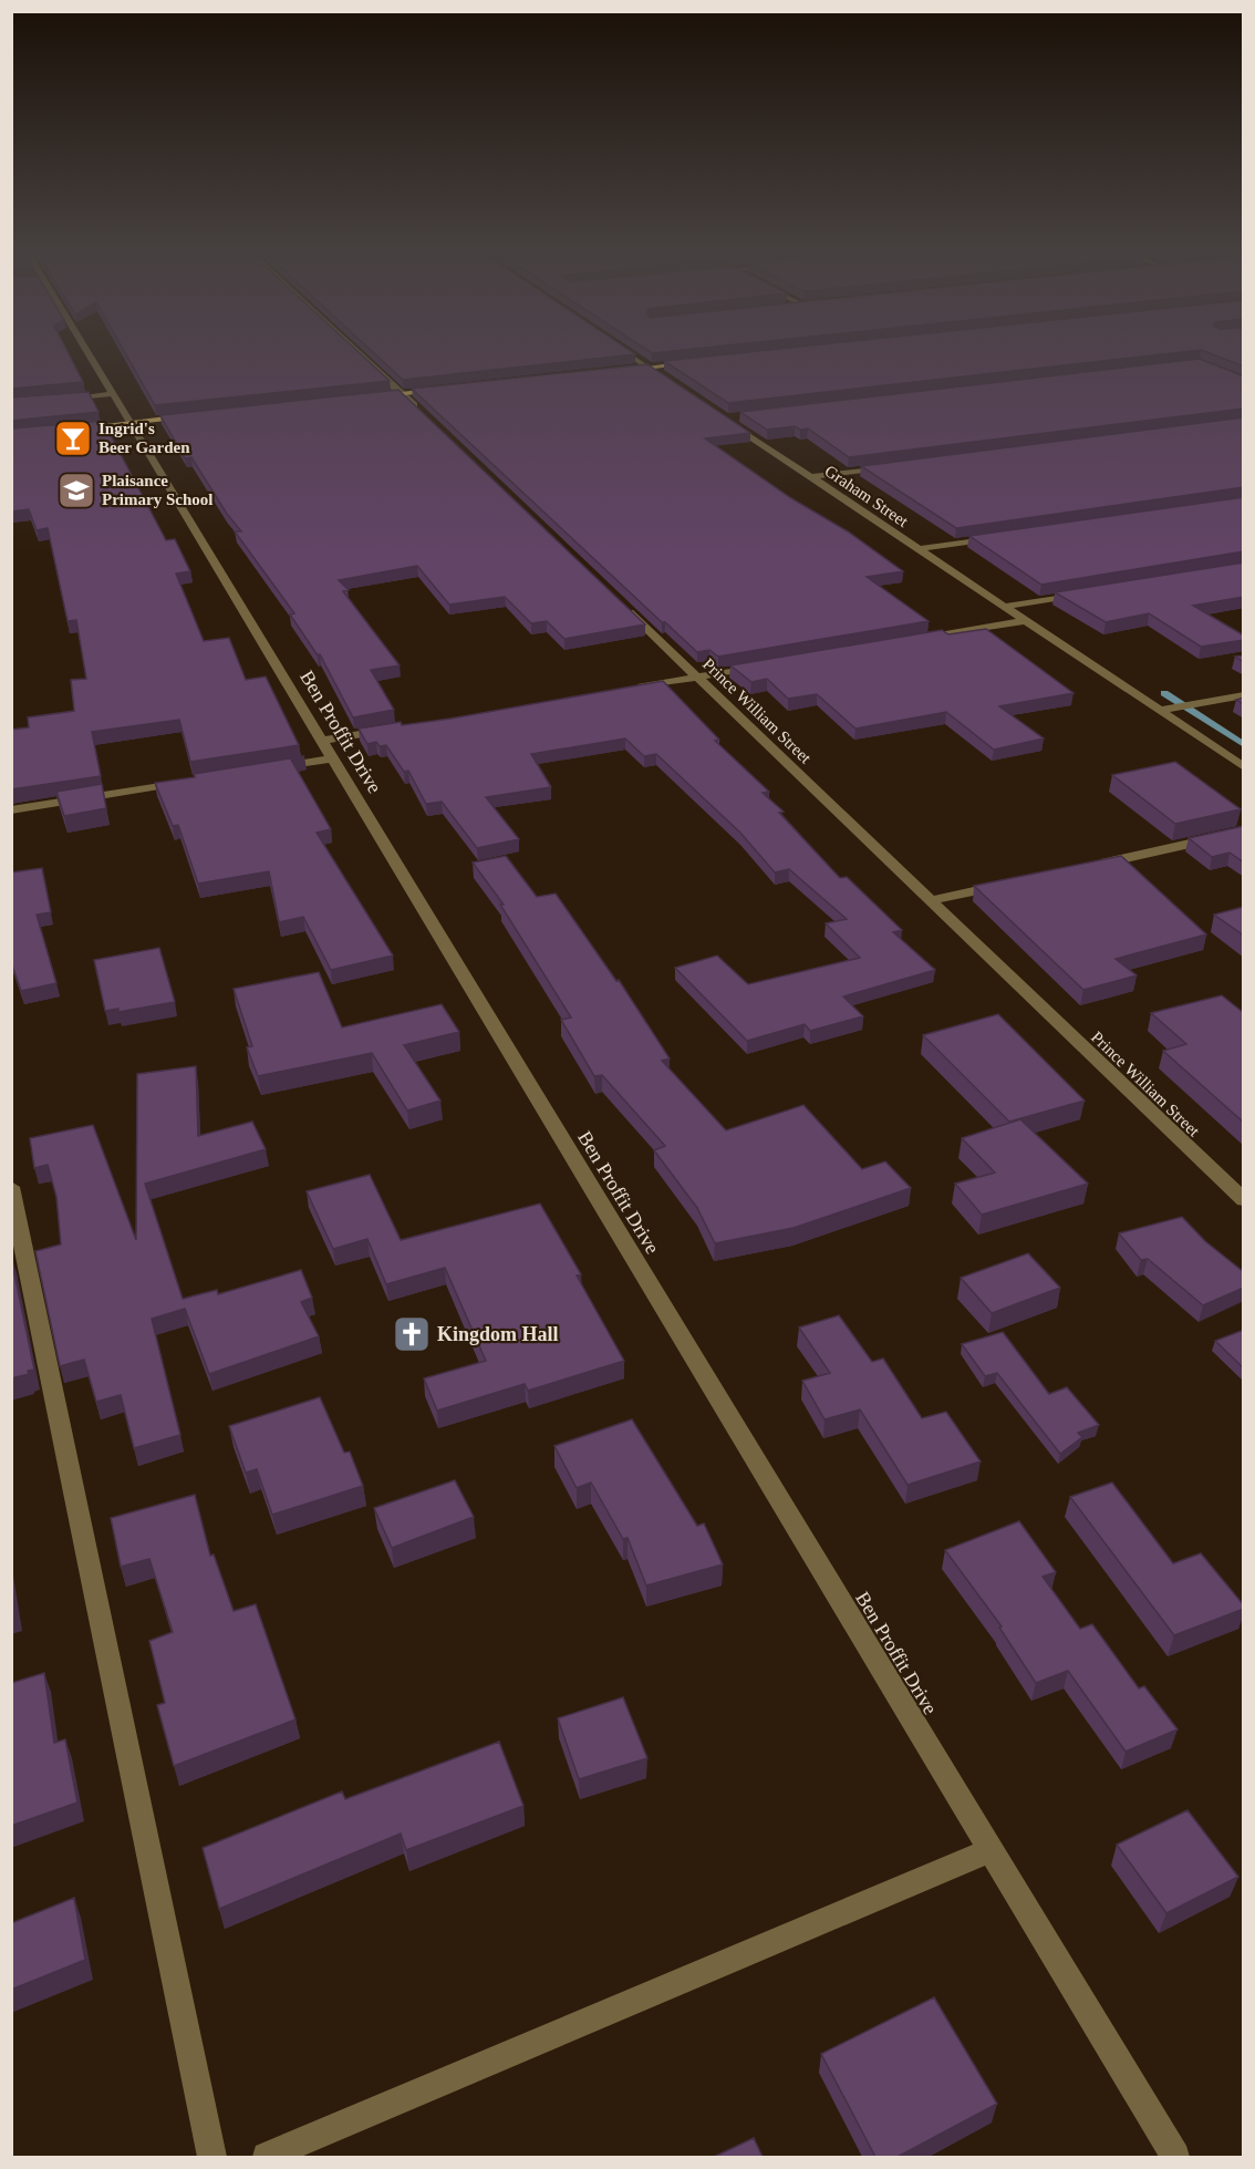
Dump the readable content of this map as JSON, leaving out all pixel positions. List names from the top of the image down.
{
  "streets": {
    "street": ["Graham Street", "Prince William Street", "Ben Proffit Drive"]
  },
  "places": {
    "bar": ["Ingrid's Beer Garden"],
    "school or university": ["Plaisance Primary School"],
    "church": ["Kingdom Hall"]
  }
}
